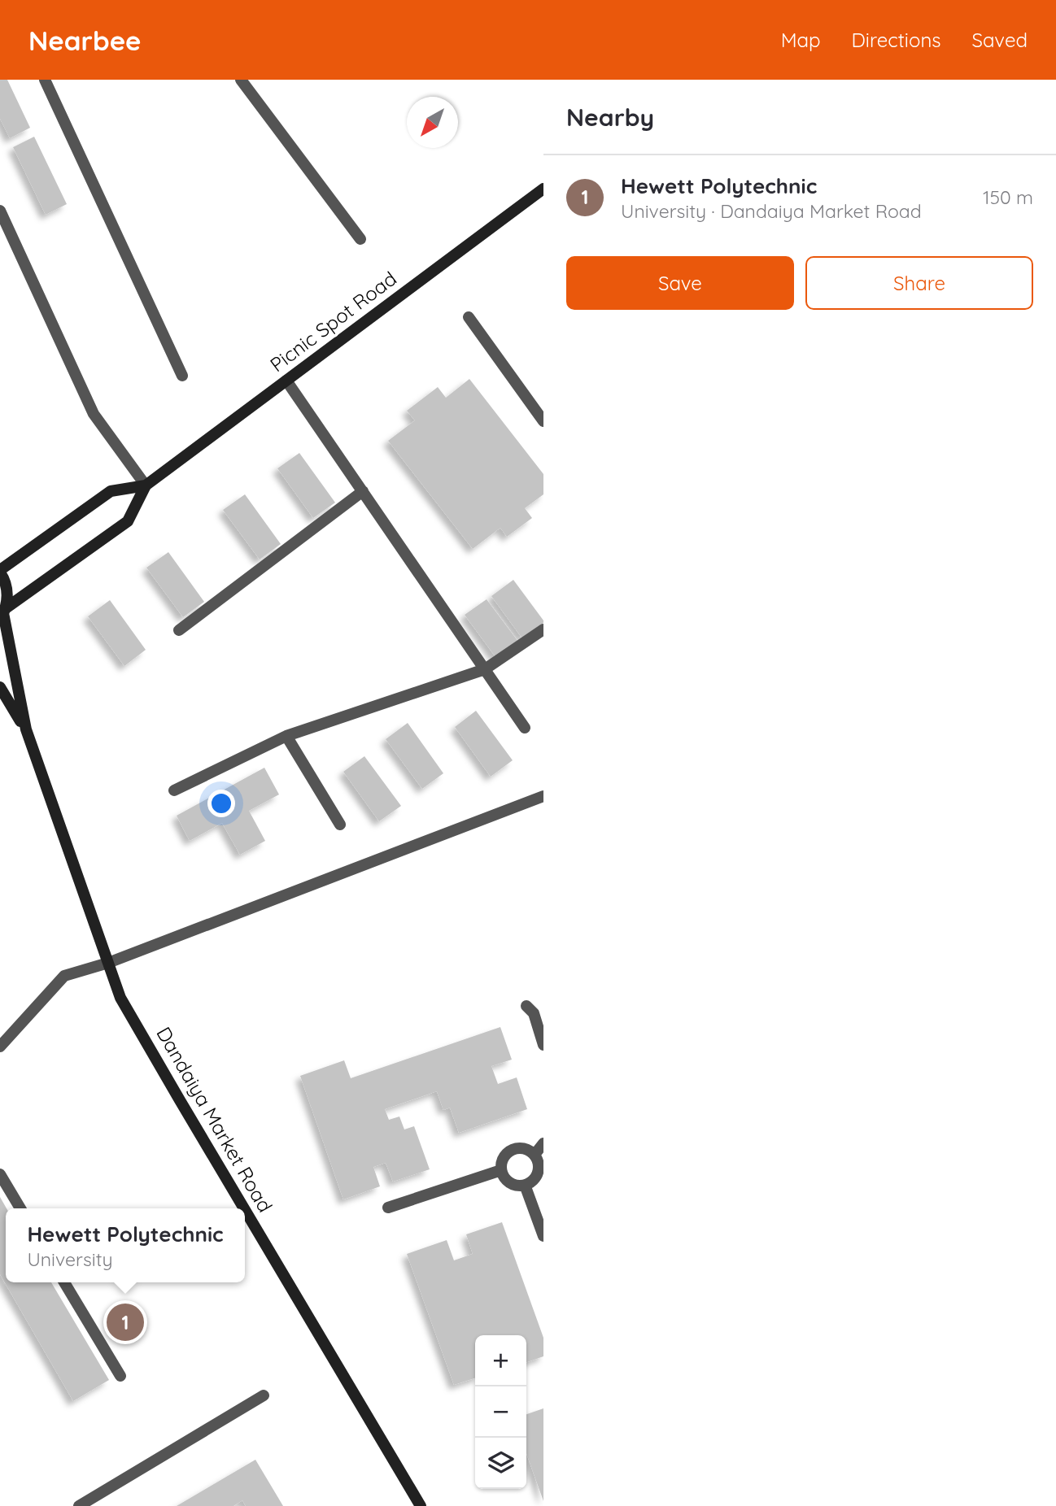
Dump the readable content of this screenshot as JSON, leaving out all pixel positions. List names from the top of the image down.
{
  "streets": {
    "street": ["Picnic Spot Road", "Dandaiya Market Road"]
  },
  "north": "bottom left",
  "page": {
    "header": "Nearbee",
    "nav": ["Map", "Directions", "Saved"],
    "heading": "Nearby",
    "list": [
      {
        "mark": "1",
        "name": "Hewett Polytechnic",
        "note": "University · Dandaiya Market Road",
        "value": "150 m"
      }
    ],
    "buttons": ["Save", "Share"],
    "popup": ["Hewett Polytechnic", "University"],
    "pins": "1",
    "map_buttons": ["+", "−"]
  }
}
